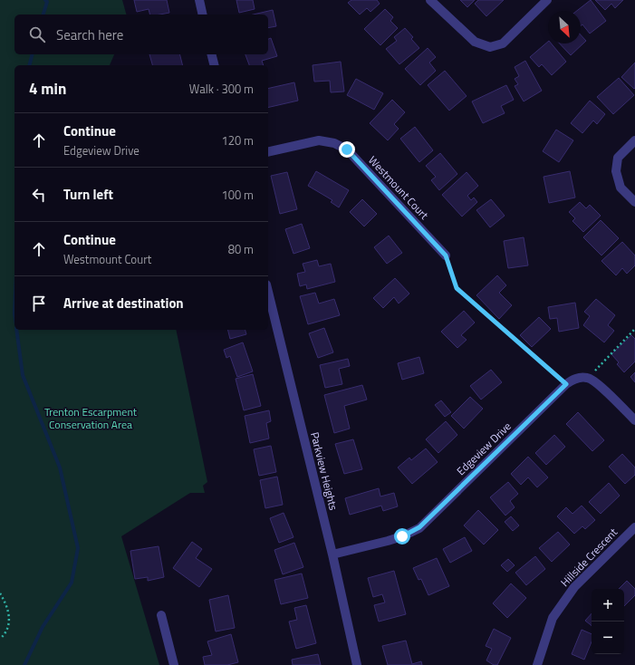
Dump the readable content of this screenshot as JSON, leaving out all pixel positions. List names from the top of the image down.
{
  "streets": {
    "street": [
      "Westmount Court",
      "Edgeview Drive",
      "Parkview Heights",
      "Hillside Crescent"
    ]
  },
  "crossings": [
    ["Edgeview Drive", "Parkview Heights"]
  ],
  "parks": ["Trenton Escarpment Conservation Area"],
  "north": "bottom right",
  "page": {
    "search": "Search here",
    "heading": ["4 min", "Walk · 300 m"],
    "list": [
      ["Continue", "Edgeview Drive", "120 m"],
      ["Turn left", "100 m"],
      ["Continue", "Westmount Court", "80 m"],
      "Arrive at destination"
    ],
    "map_buttons": ["+", "−"]
  }
}
